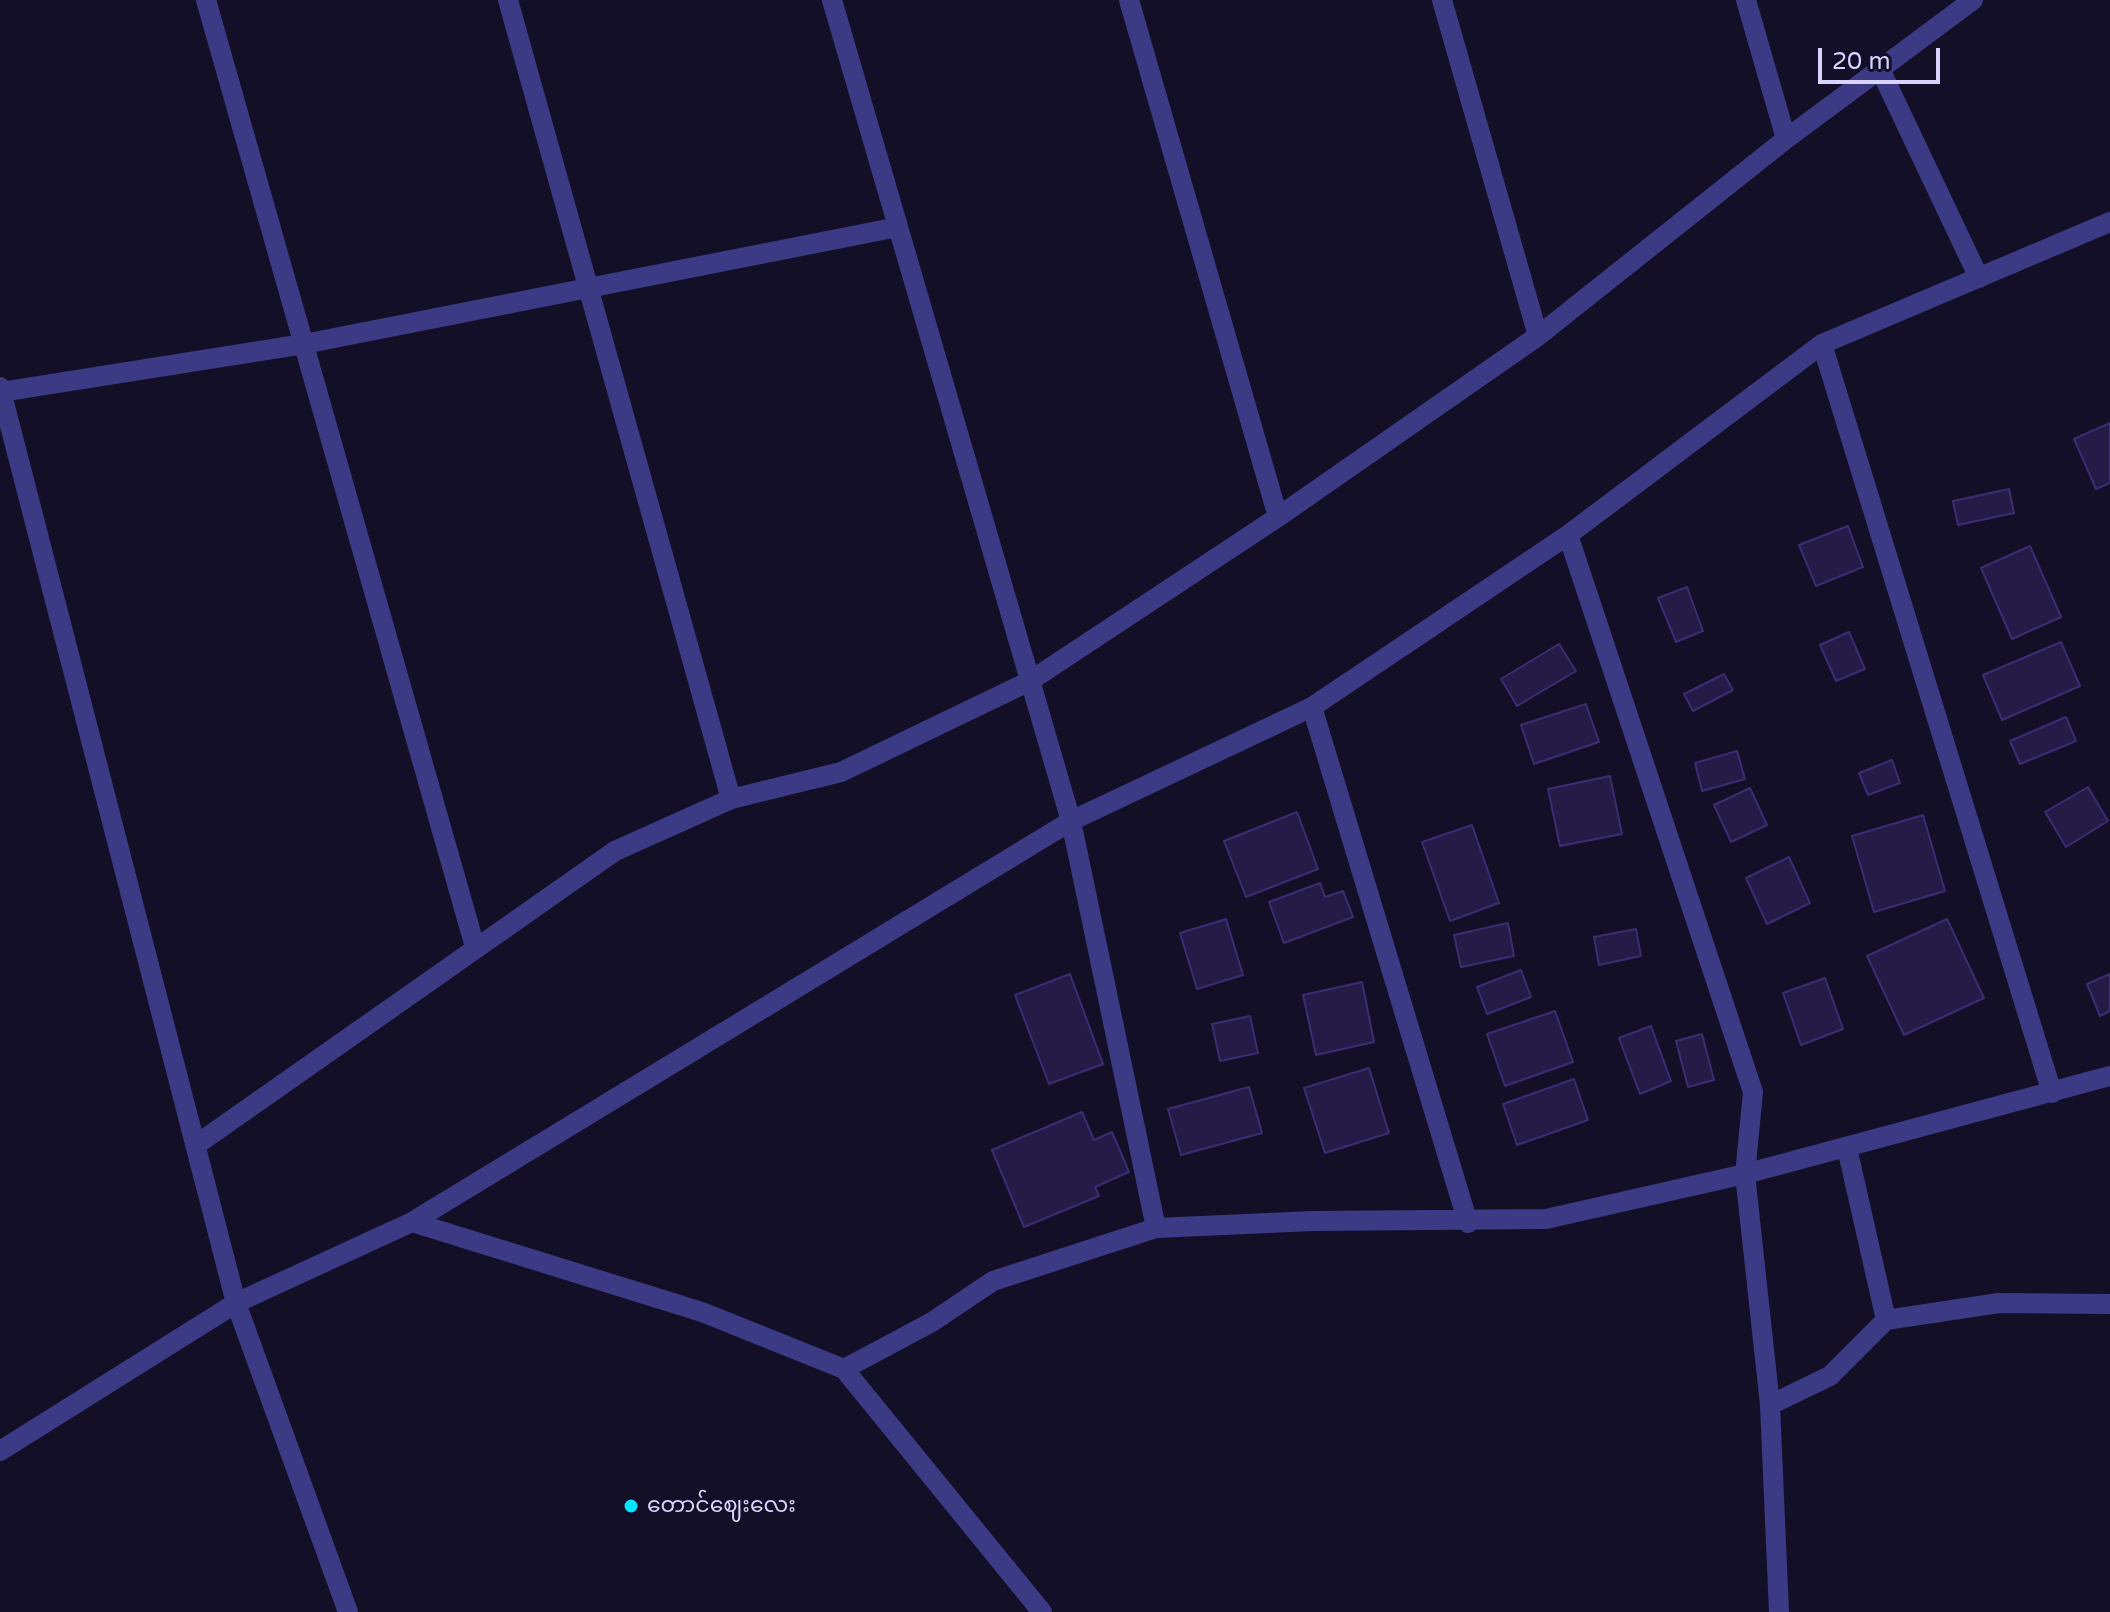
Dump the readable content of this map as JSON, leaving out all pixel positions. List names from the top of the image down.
{
  "places": ["တောင်ဈေးလေး"],
  "scale_bar": "20 m"
}
